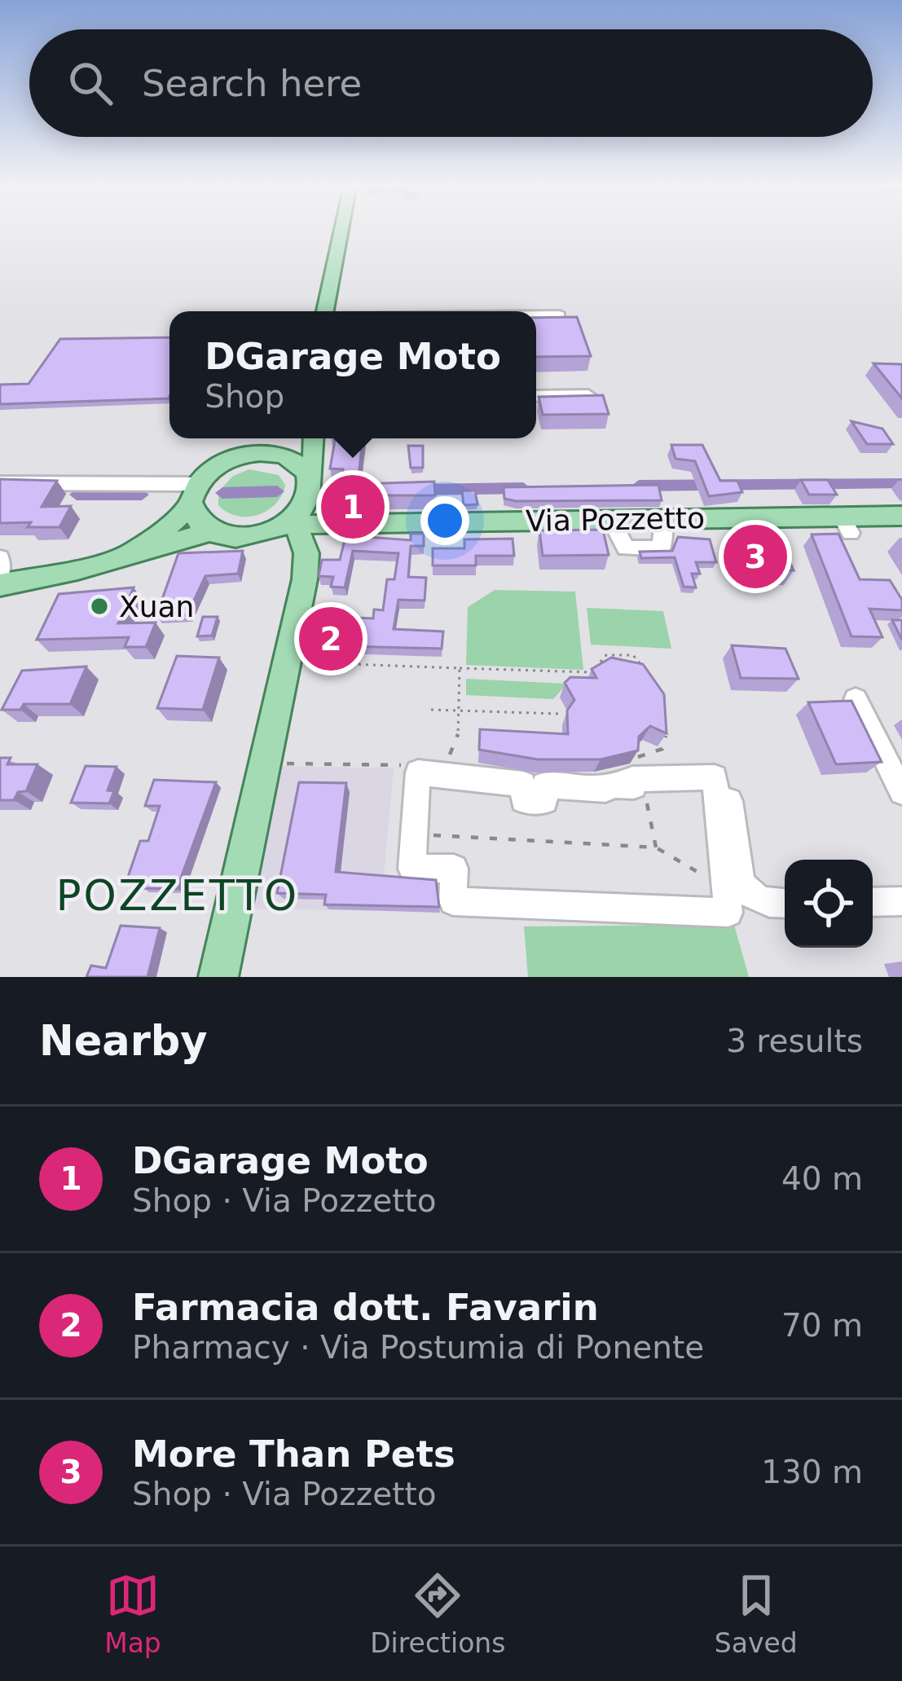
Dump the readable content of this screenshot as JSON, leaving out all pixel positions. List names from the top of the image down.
{
  "streets": {
    "main road": ["Via Pozzetto"]
  },
  "districts": ["POZZETTO"],
  "places": ["Xuan"],
  "page": {
    "search": "Search here",
    "popup": ["DGarage Moto", "Shop"],
    "pins": ["1", "3", "2"],
    "heading": ["Nearby", "3 results"],
    "list": [
      {
        "mark": "1",
        "name": "DGarage Moto",
        "note": "Shop · Via Pozzetto",
        "value": "40 m"
      },
      {
        "mark": "2",
        "name": "Farmacia dott. Favarin",
        "note": "Pharmacy · Via Postumia di Ponente",
        "value": "70 m"
      },
      {
        "mark": "3",
        "name": "More Than Pets",
        "note": "Shop · Via Pozzetto",
        "value": "130 m"
      }
    ],
    "nav": ["Map", "Directions", "Saved"]
  }
}
